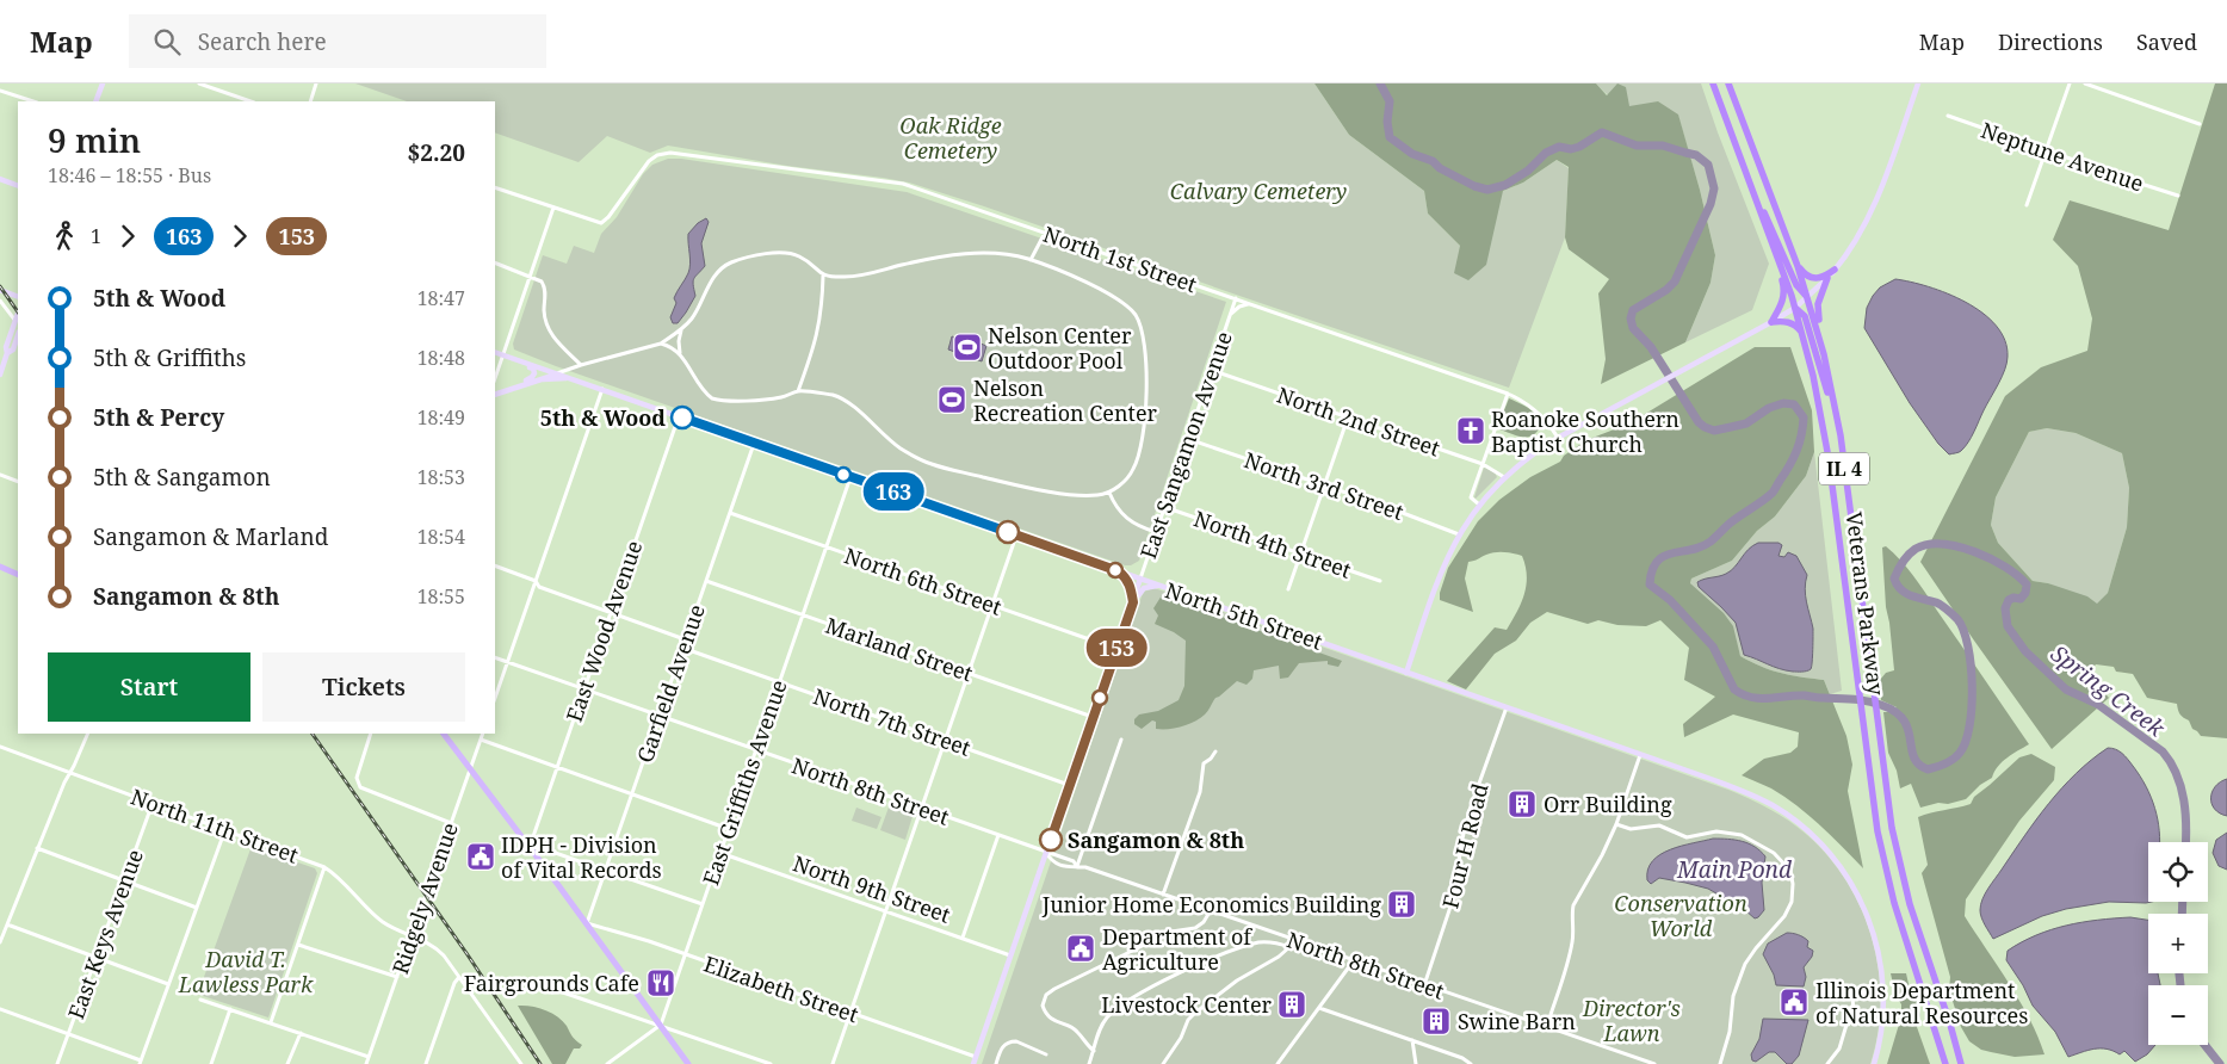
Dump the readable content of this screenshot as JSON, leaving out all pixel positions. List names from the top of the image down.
{
  "streets": {
    "highway": ["IL 4", "Veterans Parkway"],
    "main road": ["East Sangamon Avenue", "North 5th Street"],
    "street": [
      "Neptune Avenue",
      "North 1st Street",
      "North 2nd Street",
      "North 3rd Street",
      "North 4th Street",
      "North 6th Street",
      "East Wood Avenue",
      "Marland Street",
      "Garfield Avenue",
      "North 7th Street",
      "East Griffiths Avenue",
      "North 8th Street",
      "North 11th Street",
      "Four H Road",
      "North 9th Street",
      "Ridgely Avenue",
      "East Keys Avenue",
      "Elizabeth Street"
    ]
  },
  "crossings": [
    ["North 1st Street", "East Sangamon Avenue"],
    ["North 2nd Street", "East Sangamon Avenue"],
    ["East Sangamon Avenue", "North 3rd Street"],
    ["East Sangamon Avenue", "North 4th Street"],
    ["East Sangamon Avenue", "North 6th Street"],
    ["East Sangamon Avenue", "North 5th Street"],
    ["East Sangamon Avenue", "Marland Street"],
    ["East Sangamon Avenue", "North 7th Street"],
    ["East Sangamon Avenue", "North 8th Street"],
    ["East Sangamon Avenue", "North 9th Street"],
    ["East Sangamon Avenue", "Elizabeth Street"],
    ["North 6th Street", "Garfield Avenue"],
    ["North 6th Street", "East Griffiths Avenue"],
    ["North 5th Street", "East Wood Avenue"],
    ["North 5th Street", "Garfield Avenue"],
    ["North 5th Street", "East Griffiths Avenue"],
    ["North 5th Street", "Four H Road"],
    ["East Wood Avenue", "North 8th Street"],
    ["Marland Street", "Garfield Avenue"],
    ["Marland Street", "East Griffiths Avenue"],
    ["Garfield Avenue", "North 7th Street"],
    ["Garfield Avenue", "North 8th Street"],
    ["Garfield Avenue", "Elizabeth Street"],
    ["North 7th Street", "East Griffiths Avenue"],
    ["East Griffiths Avenue", "North 8th Street"],
    ["East Griffiths Avenue", "North 9th Street"],
    ["East Griffiths Avenue", "Elizabeth Street"],
    ["North 8th Street", "Four H Road"],
    ["North 11th Street", "Ridgely Avenue"],
    ["North 11th Street", "East Keys Avenue"]
  ],
  "water": ["Spring Creek", "Main Pond"],
  "parks": [
    "Oak Ridge Cemetery",
    "Calvary Cemetery",
    "Conservation World",
    "David T. Lawless Park",
    "Director's Lawn"
  ],
  "places": {
    "sports": ["Nelson Center Outdoor Pool", "Nelson Recreation Center"],
    "other": ["5th & Wood", "Sangamon & 8th"],
    "church": ["Roanoke Southern Baptist Church"],
    "building": [
      "Orr Building",
      "Junior Home Economics Building",
      "Livestock Center",
      "Swine Barn"
    ],
    "public building": ["IDPH - Division of Vital Records", "Department of Agriculture", "Illinois Department of Natural Resources"],
    "restaurant": ["Fairgrounds Cafe"]
  },
  "lines": ["bus line 163", "bus line 153"],
  "page": {
    "header": "Map",
    "search": "Search here",
    "nav": ["Map", "Directions", "Saved"],
    "on_map": ["163", "153"],
    "heading": ["9 min", "18:46 – 18:55 · Bus", "$2.20"],
    "legs": ["1", "163", "153"],
    "list": [
      {
        "name": "5th & Wood",
        "value": "18:47"
      },
      {
        "name": "5th & Griffiths",
        "value": "18:48"
      },
      {
        "name": "5th & Percy",
        "value": "18:49"
      },
      {
        "name": "5th & Sangamon",
        "value": "18:53"
      },
      {
        "name": "Sangamon & Marland",
        "value": "18:54"
      },
      {
        "name": "Sangamon & 8th",
        "value": "18:55"
      }
    ],
    "buttons": ["Start", "Tickets"],
    "map_buttons": ["+", "−"]
  }
}
